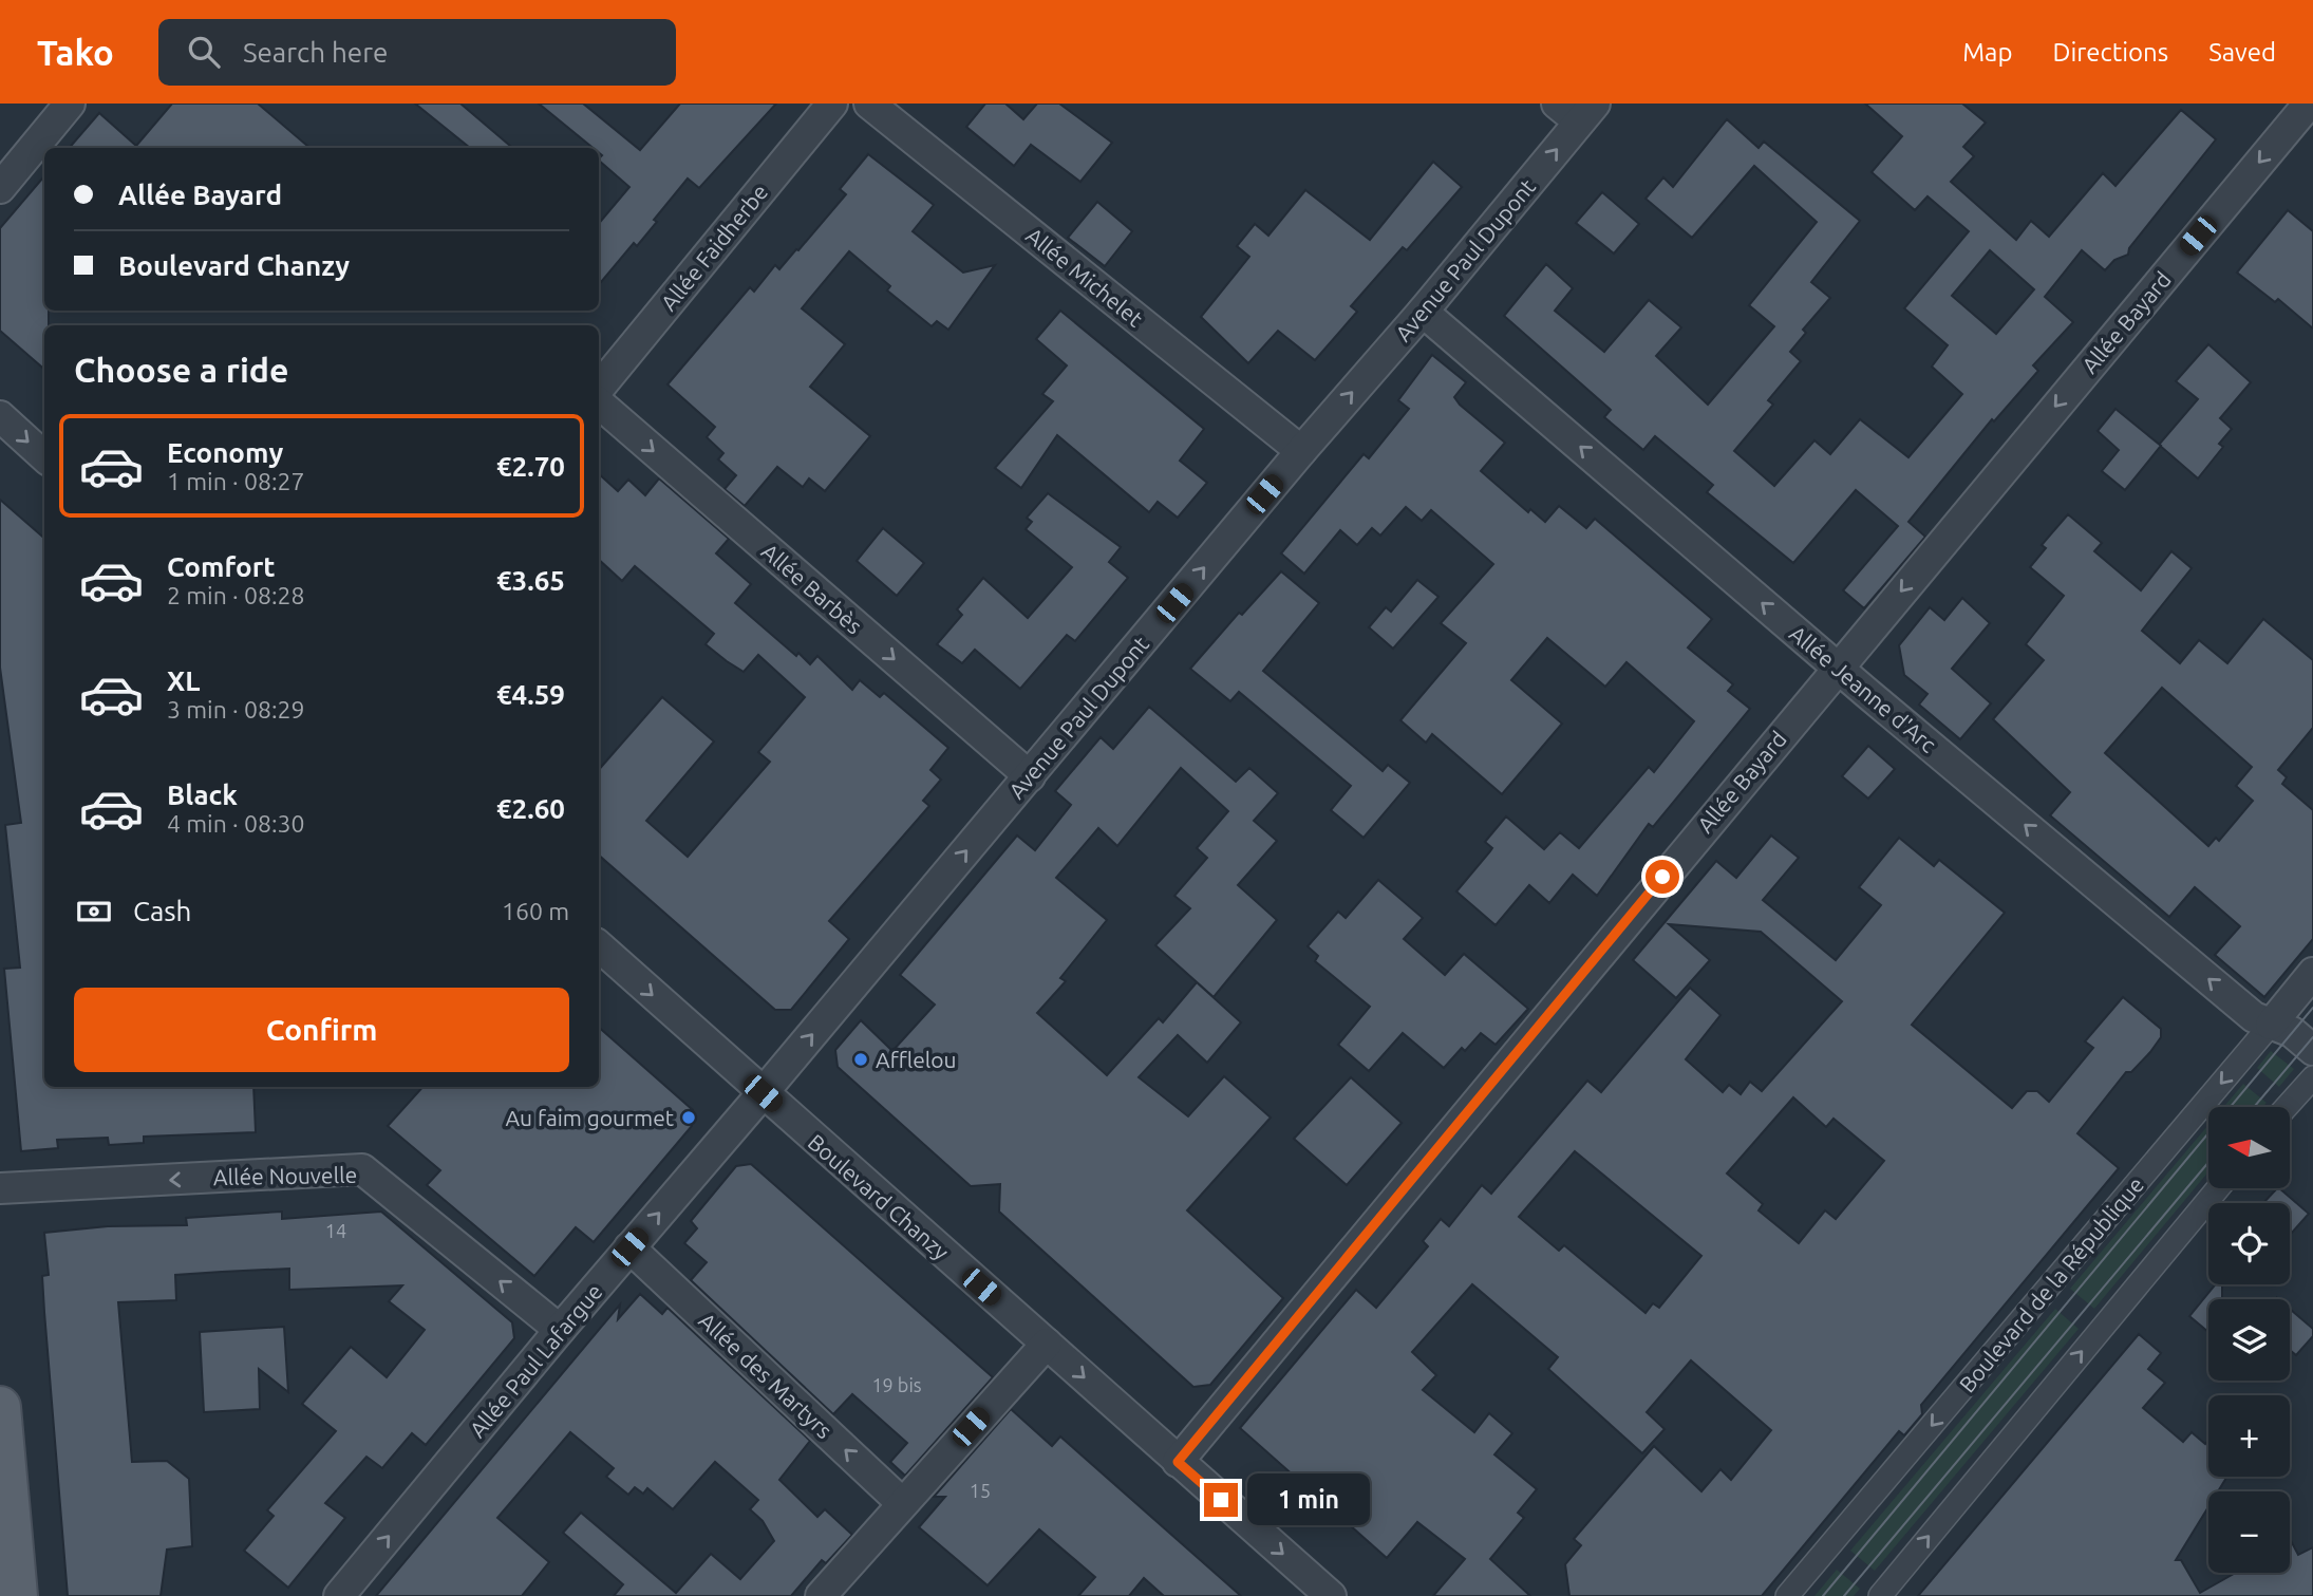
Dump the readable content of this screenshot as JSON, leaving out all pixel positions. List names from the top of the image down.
{
  "streets": {
    "street": [
      "Allée Faidherbe",
      "Avenue Paul Dupont",
      "Allée Michelet",
      "Allée Bayard",
      "Allée Barbès",
      "Allée Jeanne d'Arc",
      "Allée Nouvelle",
      "Boulevard Chanzy",
      "Boulevard de la République",
      "Allée Paul Lafargue",
      "Allée des Martyrs"
    ]
  },
  "crossings": [
    ["Avenue Paul Dupont", "Allée Michelet"],
    ["Avenue Paul Dupont", "Allée Barbès"],
    ["Avenue Paul Dupont", "Allée Jeanne d'Arc"],
    ["Avenue Paul Dupont", "Boulevard Chanzy"],
    ["Avenue Paul Dupont", "Allée Paul Lafargue"],
    ["Allée Bayard", "Allée Jeanne d'Arc"],
    ["Allée Bayard", "Boulevard Chanzy"],
    ["Allée Jeanne d'Arc", "Boulevard de la République"],
    ["Allée Nouvelle", "Allée Paul Lafargue"],
    ["Boulevard Chanzy", "Allée Paul Lafargue"],
    ["Allée Paul Lafargue", "Allée des Martyrs"]
  ],
  "one_way": [
    "Avenue Paul Dupont",
    "Allée Bayard",
    "Allée Barbès",
    "Allée Jeanne d'Arc",
    "Allée Nouvelle",
    "Boulevard Chanzy",
    "Allée Paul Lafargue",
    "Allée des Martyrs"
  ],
  "places": ["Afflelou", "Au faim gourmet"],
  "house_numbers": ["14", "19 bis", "15"],
  "north": "left",
  "page": {
    "header": "Tako",
    "search": "Search here",
    "nav": ["Map", "Directions", "Saved"],
    "banner": ["Allée Bayard", "Boulevard Chanzy"],
    "heading": "Choose a ride",
    "list": [
      {
        "name": "Economy",
        "note": "1 min · 08:27",
        "value": "€2.70"
      },
      {
        "name": "Comfort",
        "note": "2 min · 08:28",
        "value": "€3.65"
      },
      {
        "name": "XL",
        "note": "3 min · 08:29",
        "value": "€4.59"
      },
      {
        "name": "Black",
        "note": "4 min · 08:30",
        "value": "€2.60"
      }
    ],
    "pay": ["Cash", "160 m"],
    "buttons": "Confirm",
    "map_buttons": ["+", "−"],
    "bubble": "1 min"
  }
}
